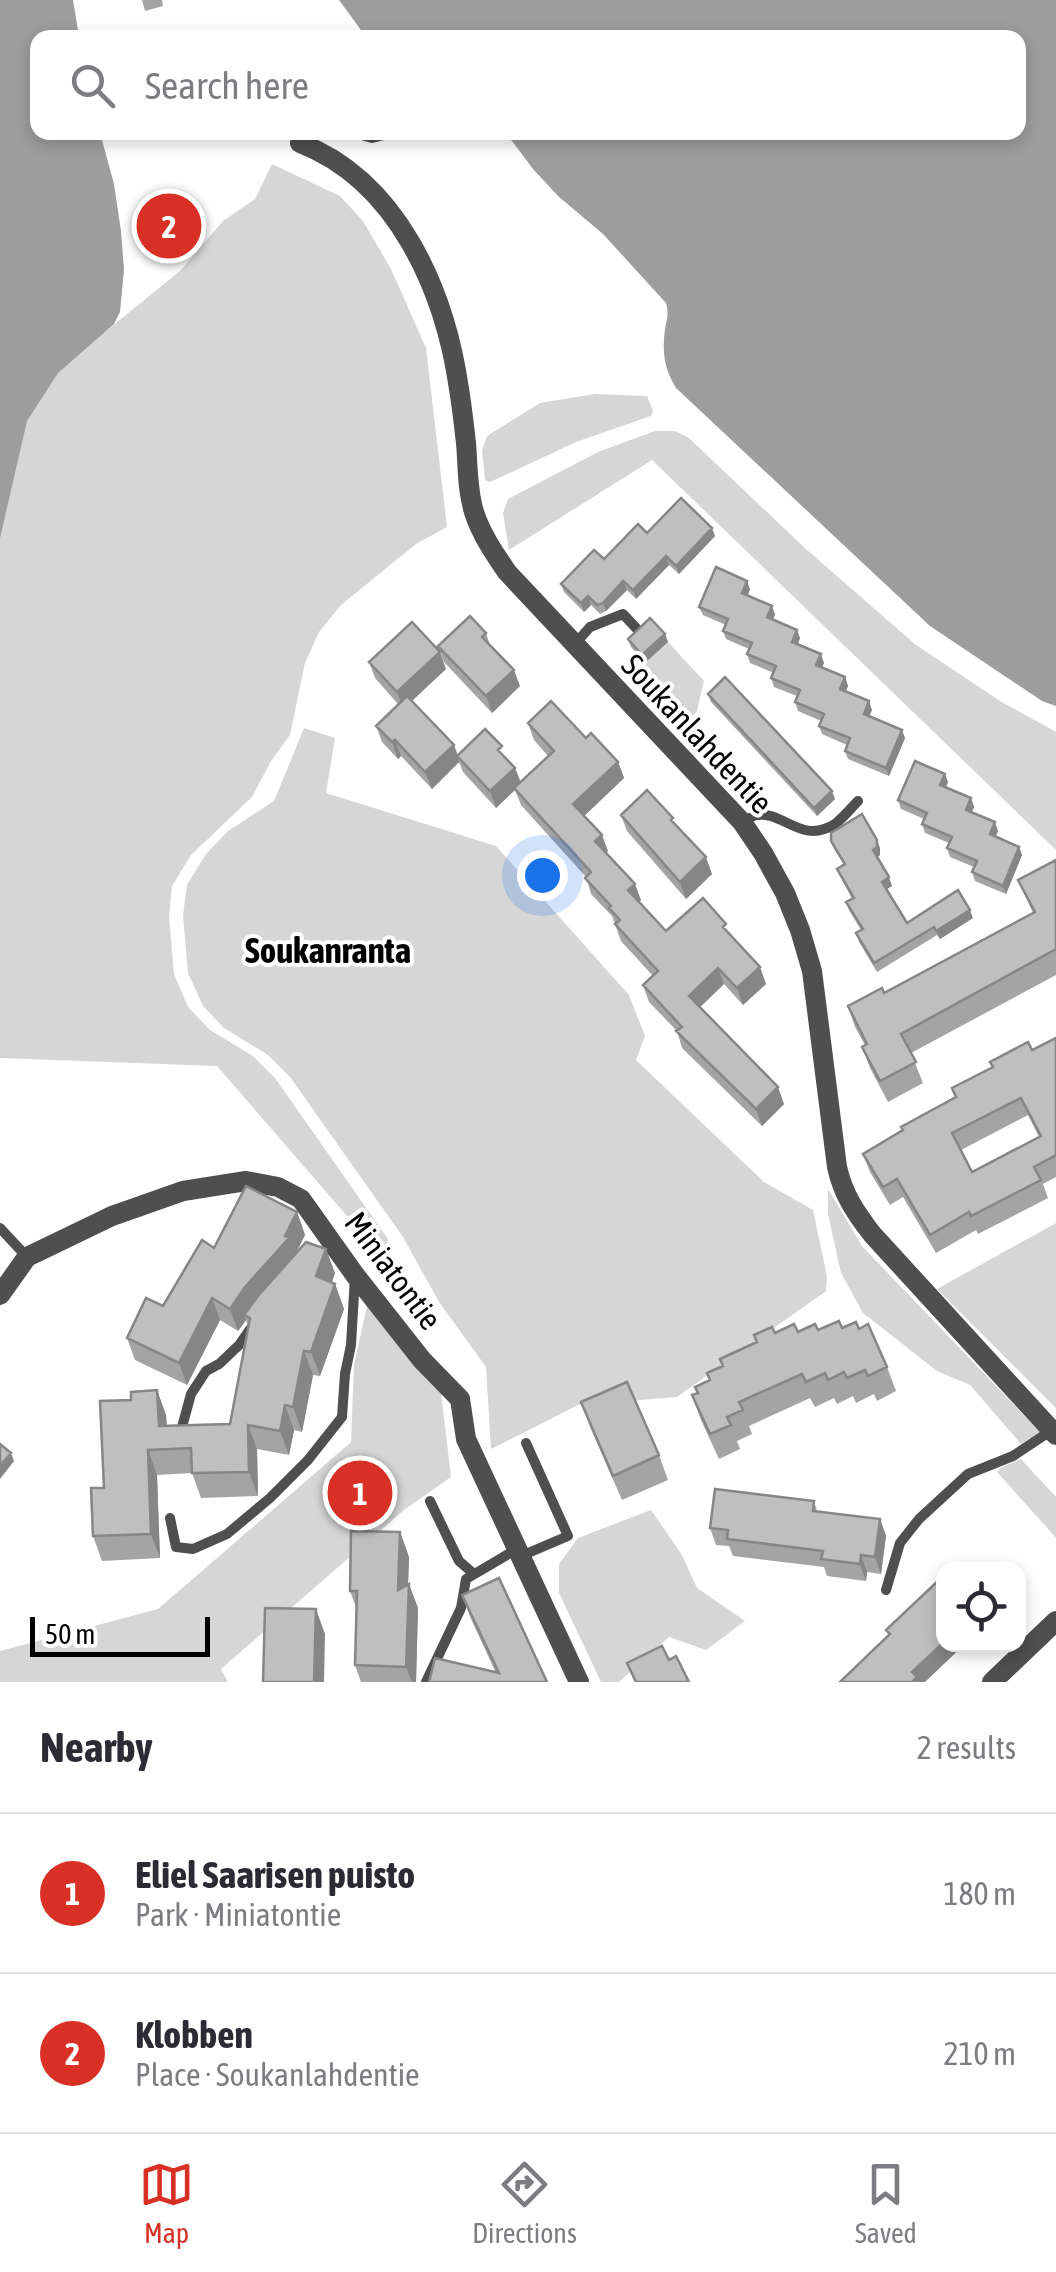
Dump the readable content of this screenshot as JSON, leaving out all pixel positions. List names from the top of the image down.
{
  "streets": {
    "street": ["Soukanlahdentie", "Miniatontie"]
  },
  "districts": ["Soukanranta"],
  "scale_bar": "50 m",
  "page": {
    "search": "Search here",
    "pins": ["2", "1"],
    "scale": "50 m",
    "heading": ["Nearby", "2 results"],
    "list": [
      {
        "mark": "1",
        "name": "Eliel Saarisen puisto",
        "note": "Park · Miniatontie",
        "value": "180 m"
      },
      {
        "mark": "2",
        "name": "Klobben",
        "note": "Place · Soukanlahdentie",
        "value": "210 m"
      }
    ],
    "nav": ["Map", "Directions", "Saved"]
  }
}
